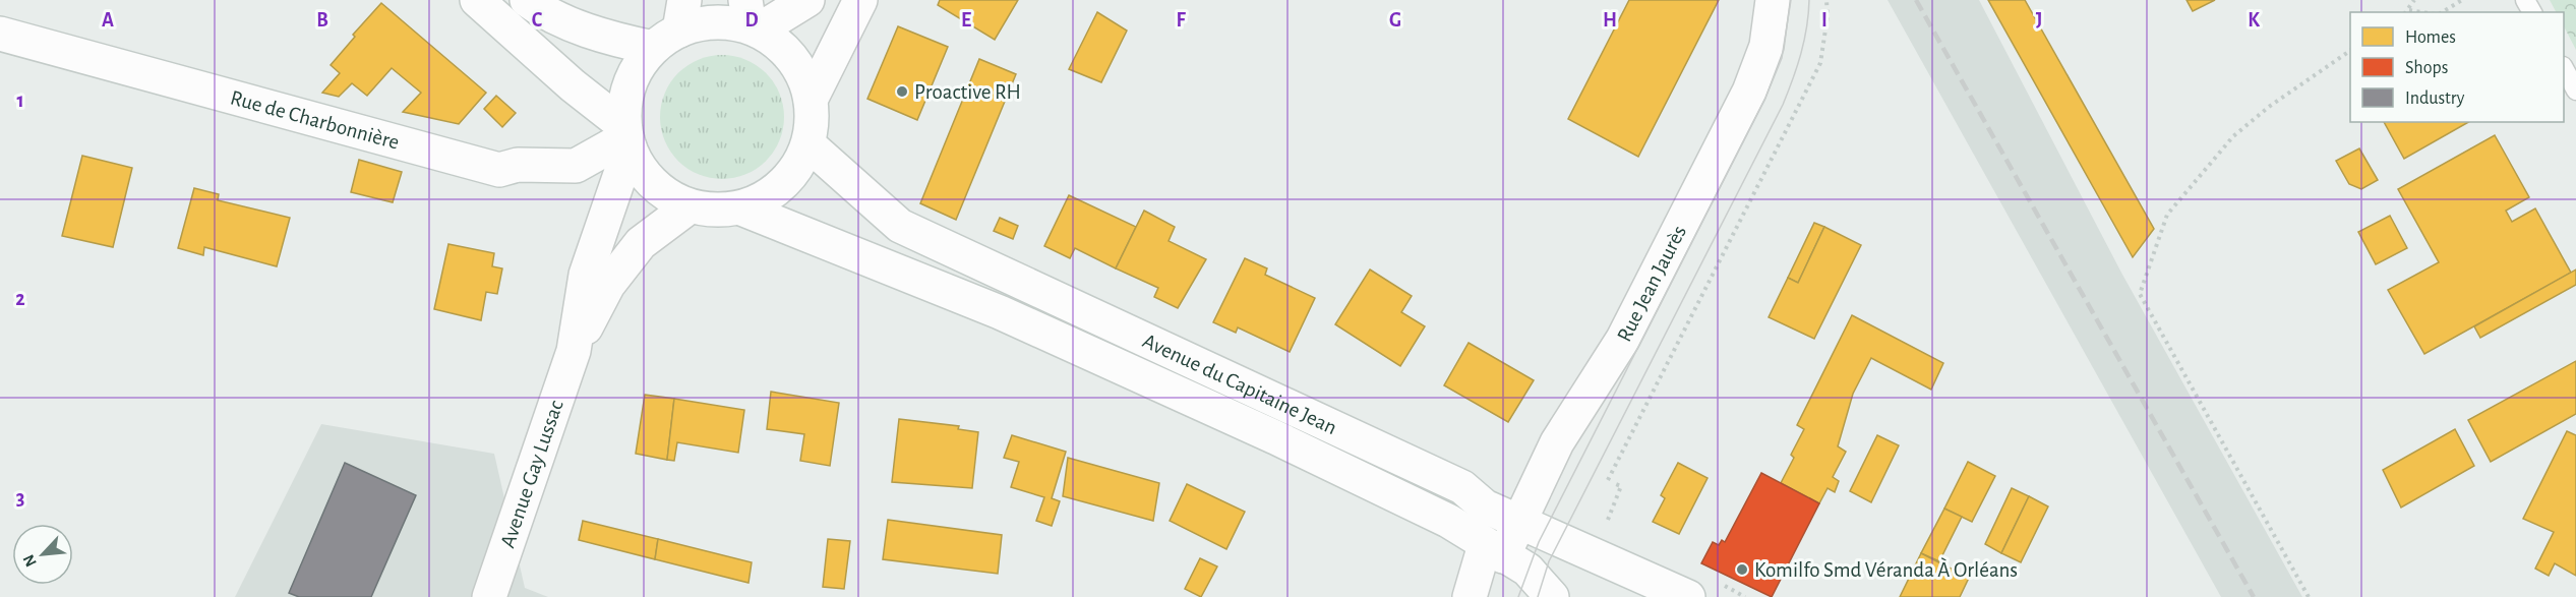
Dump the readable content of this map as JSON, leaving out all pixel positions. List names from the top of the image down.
{
  "streets": {
    "main road": [
      "Rue de Charbonnière",
      "Rue Jean Jaurès",
      "Avenue du Capitaine Jean",
      "Avenue Gay Lussac"
    ]
  },
  "crossings": [
    ["Rue de Charbonnière", "Avenue du Capitaine Jean"],
    ["Rue de Charbonnière", "Avenue Gay Lussac"],
    ["Rue Jean Jaurès", "Avenue du Capitaine Jean"],
    ["Avenue du Capitaine Jean", "Avenue Gay Lussac"]
  ],
  "places": ["Proactive RH", "Komilfo Smd Véranda À Orléans"],
  "legend": ["Homes", "Shops", "Industry"],
  "north": "bottom left",
  "grid": {
    "columns": [
      "A",
      "B",
      "C",
      "D",
      "E",
      "F",
      "G",
      "H",
      "I",
      "J",
      "K"
    ],
    "rows": ["1", "2", "3"]
  }
}
